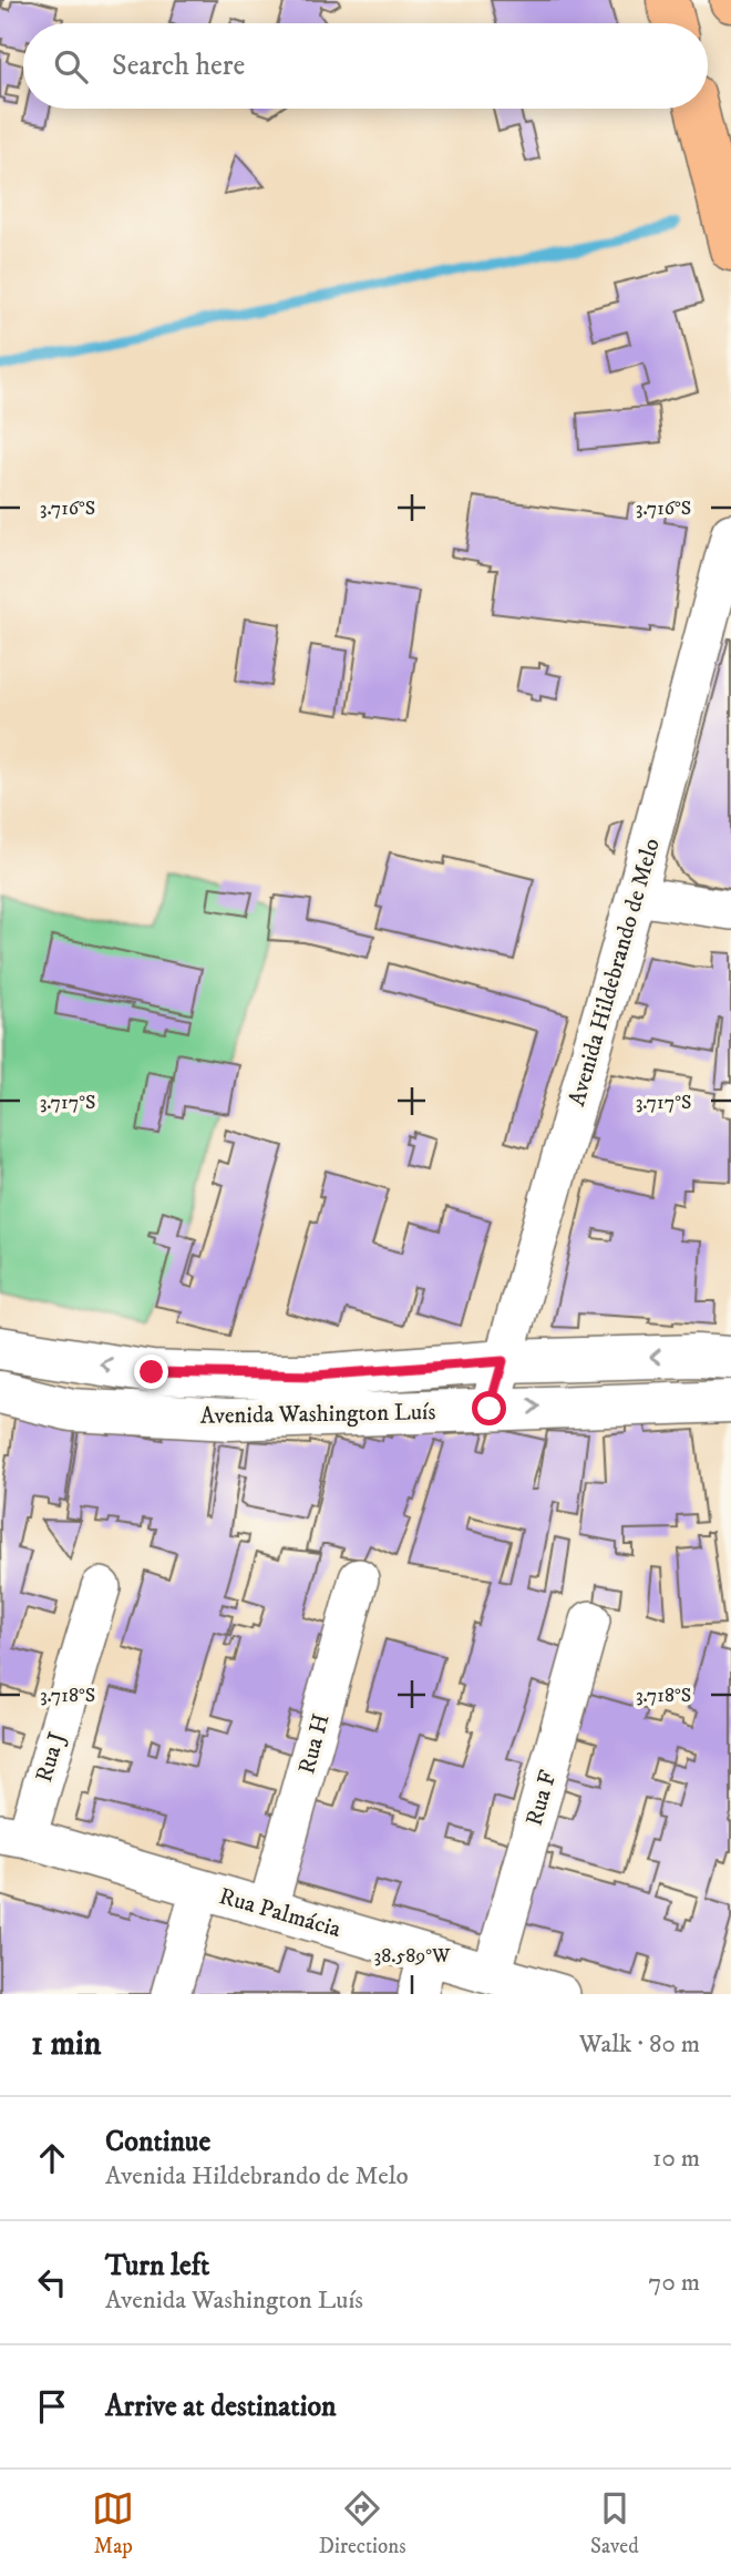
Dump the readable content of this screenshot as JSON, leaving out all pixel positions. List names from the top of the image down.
{
  "streets": {
    "street": [
      "Avenida Hildebrando de Melo",
      "Avenida Washington Luís",
      "Rua H",
      "Rua J",
      "Rua F",
      "Rua Palmácia"
    ]
  },
  "crossings": [
    ["Avenida Hildebrando de Melo", "Avenida Washington Luís"],
    ["Rua H", "Rua Palmácia"],
    ["Rua J", "Rua Palmácia"],
    ["Rua F", "Rua Palmácia"]
  ],
  "page": {
    "search": "Search here",
    "heading": ["1 min", "Walk · 80 m"],
    "list": [
      ["Continue", "Avenida Hildebrando de Melo", "10 m"],
      ["Turn left", "Avenida Washington Luís", "70 m"],
      "Arrive at destination"
    ],
    "nav": ["Map", "Directions", "Saved"]
  },
  "coordinates": [
    "3.716°S",
    "3.717°S",
    "3.718°S",
    "38.589°W"
  ]
}
